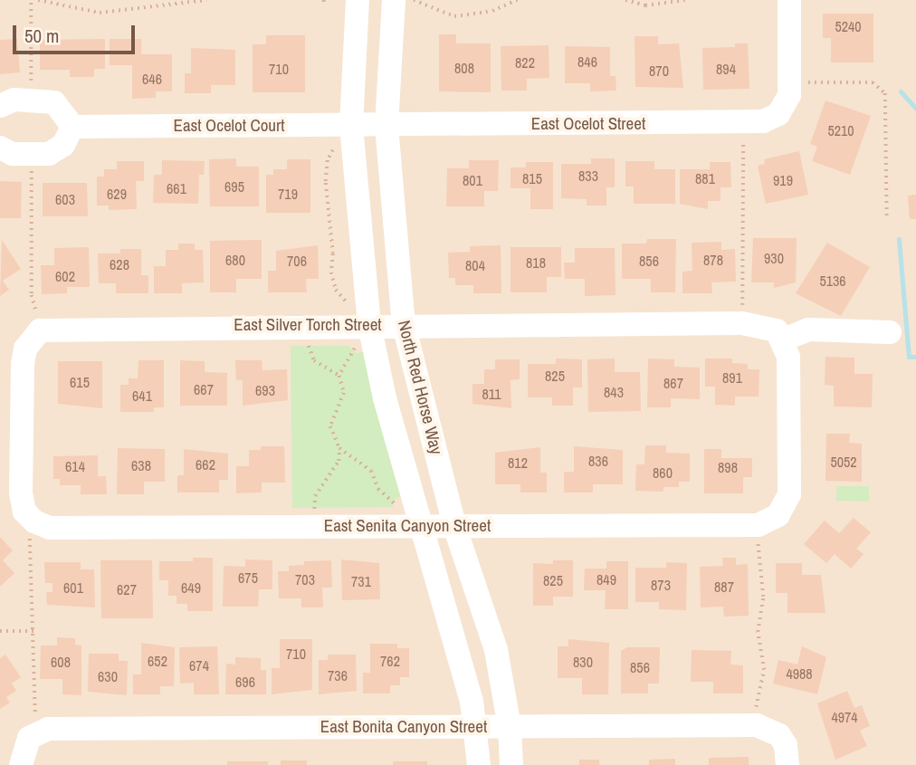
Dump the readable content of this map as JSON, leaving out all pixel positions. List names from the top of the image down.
{
  "streets": {
    "street": [
      "East Ocelot Street",
      "East Ocelot Court",
      "East Silver Torch Street",
      "North Red Horse Way",
      "East Senita Canyon Street",
      "East Bonita Canyon Street"
    ]
  },
  "crossings": [
    ["East Ocelot Street", "East Ocelot Court"],
    ["East Ocelot Street", "North Red Horse Way"],
    ["East Ocelot Court", "North Red Horse Way"],
    ["East Silver Torch Street", "North Red Horse Way"],
    ["North Red Horse Way", "East Senita Canyon Street"],
    ["North Red Horse Way", "East Bonita Canyon Street"]
  ],
  "house_numbers": [
    "5240",
    "846",
    "822",
    "808",
    "710",
    "894",
    "870",
    "646",
    "5210",
    "833",
    "815",
    "881",
    "801",
    "919",
    "695",
    "661",
    "629",
    "719",
    "603",
    "930",
    "680",
    "878",
    "706",
    "856",
    "818",
    "628",
    "804",
    "602",
    "5136",
    "825",
    "891",
    "615",
    "867",
    "667",
    "693",
    "843",
    "811",
    "641",
    "836",
    "5052",
    "812",
    "662",
    "638",
    "614",
    "898",
    "860",
    "675",
    "703",
    "849",
    "825",
    "731",
    "873",
    "887",
    "601",
    "649",
    "627",
    "710",
    "652",
    "762",
    "608",
    "830",
    "674",
    "856",
    "4988",
    "736",
    "630",
    "696",
    "4974"
  ],
  "scale_bar": "50 m"
}
